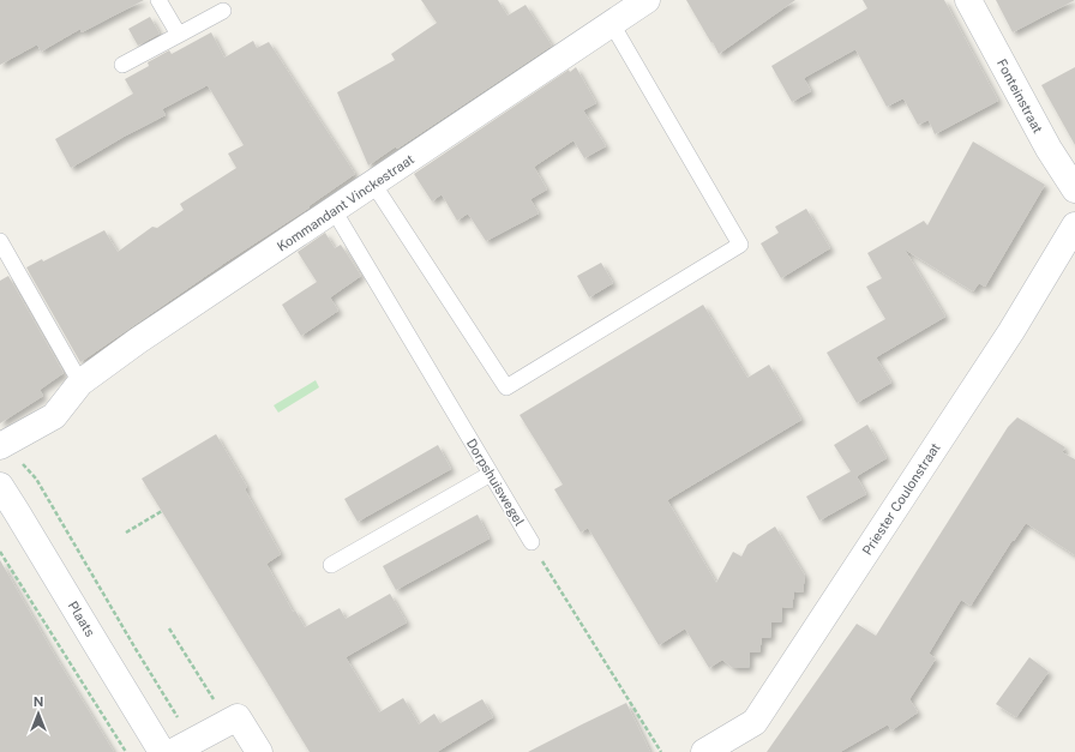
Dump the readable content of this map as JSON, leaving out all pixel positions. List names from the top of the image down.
{
  "streets": {
    "street": [
      "Fonteinstraat",
      "Kommandant Vinckestraat",
      "Priester Coulonstraat",
      "Plaats"
    ],
    "lane": ["Dorpshuiswegel"]
  },
  "crossings": [
    ["Kommandant Vinckestraat", "Dorpshuiswegel"]
  ],
  "north": "top"
}
